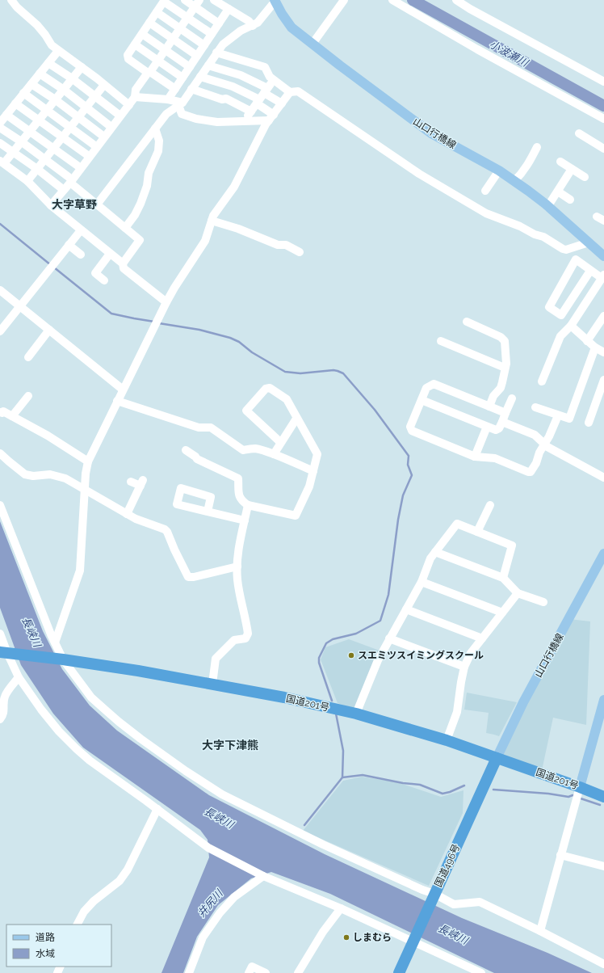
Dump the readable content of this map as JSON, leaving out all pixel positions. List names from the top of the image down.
{
  "streets": {
    "highway": ["国道201号", "国道496号"],
    "main road": ["山口行橋線"]
  },
  "crossings": [
    ["山口行橋線", "国道201号"],
    ["山口行橋線", "国道496号"],
    ["国道201号", "国道496号"]
  ],
  "districts": ["大字草野", "大字下津熊"],
  "water": ["小波瀬川", "長峡川", "井尻川"],
  "places": ["スエミツスイミングスクール", "しまむら"],
  "legend": ["道路", "水域"]
}
